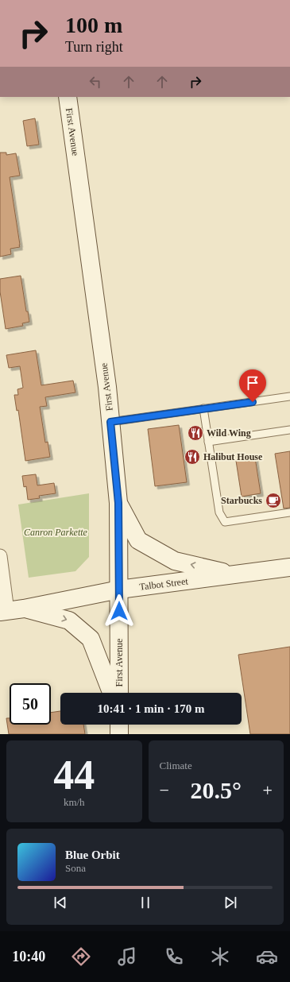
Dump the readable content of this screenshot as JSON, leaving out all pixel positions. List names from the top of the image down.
{
  "streets": {
    "main road": ["First Avenue", "Talbot Street"]
  },
  "crossings": [
    ["First Avenue", "Talbot Street"]
  ],
  "parks": ["Canron Parkette"],
  "places": {
    "restaurant": ["Wild Wing", "Halibut House"],
    "cafe": ["Starbucks"]
  },
  "page": {
    "turn": ["100 m", "Turn right"],
    "limit": "50",
    "trip": "10:41 · 1 min · 170 m",
    "tile": [
      ["44", "km/h"],
      "Climate"
    ],
    "heat": ["−", "20.5°", "+"],
    "song": ["Blue Orbit", "Sona"],
    "tabs": "10:40"
  }
}
